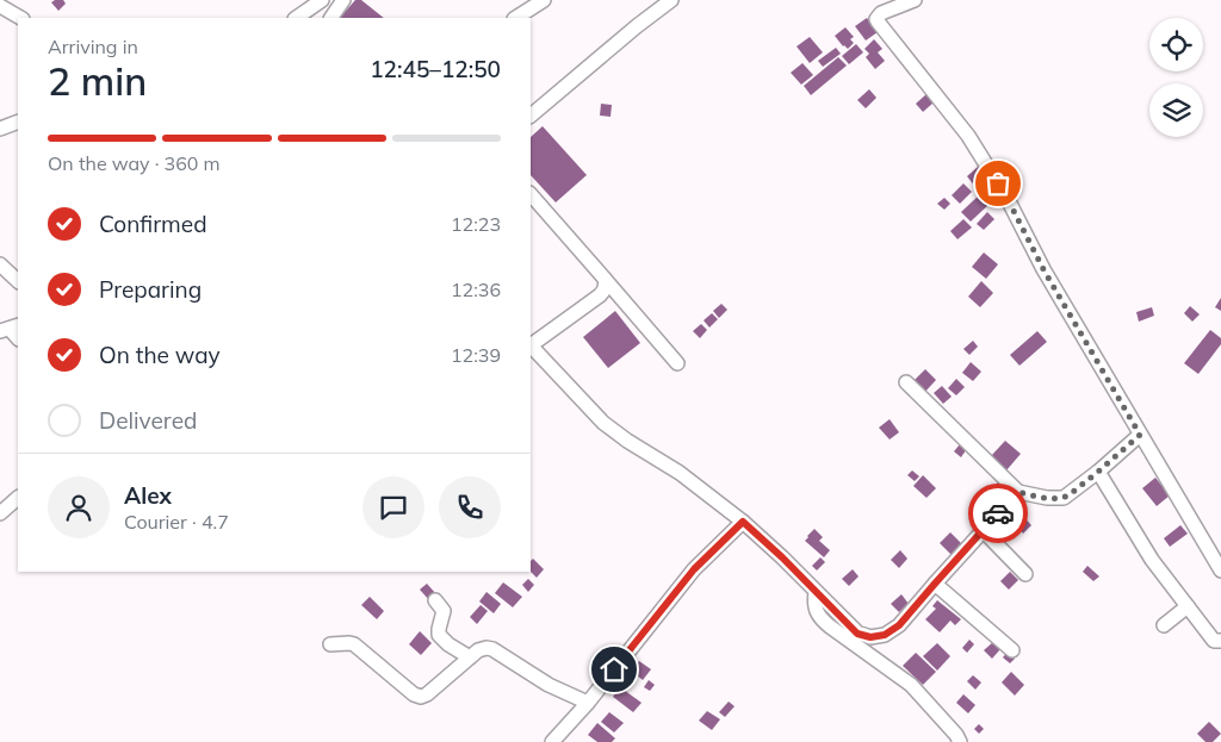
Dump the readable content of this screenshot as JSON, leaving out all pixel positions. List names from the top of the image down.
{
  "page": {
    "heading": ["2 min", "Arriving in", "12:45–12:50"],
    "panel": ["Alex", "Courier · 4.7"],
    "bar": "On the way · 360 m",
    "list": [
      ["Confirmed", "12:23"],
      ["Preparing", "12:36"],
      ["On the way", "12:39"],
      "Delivered"
    ]
  }
}
